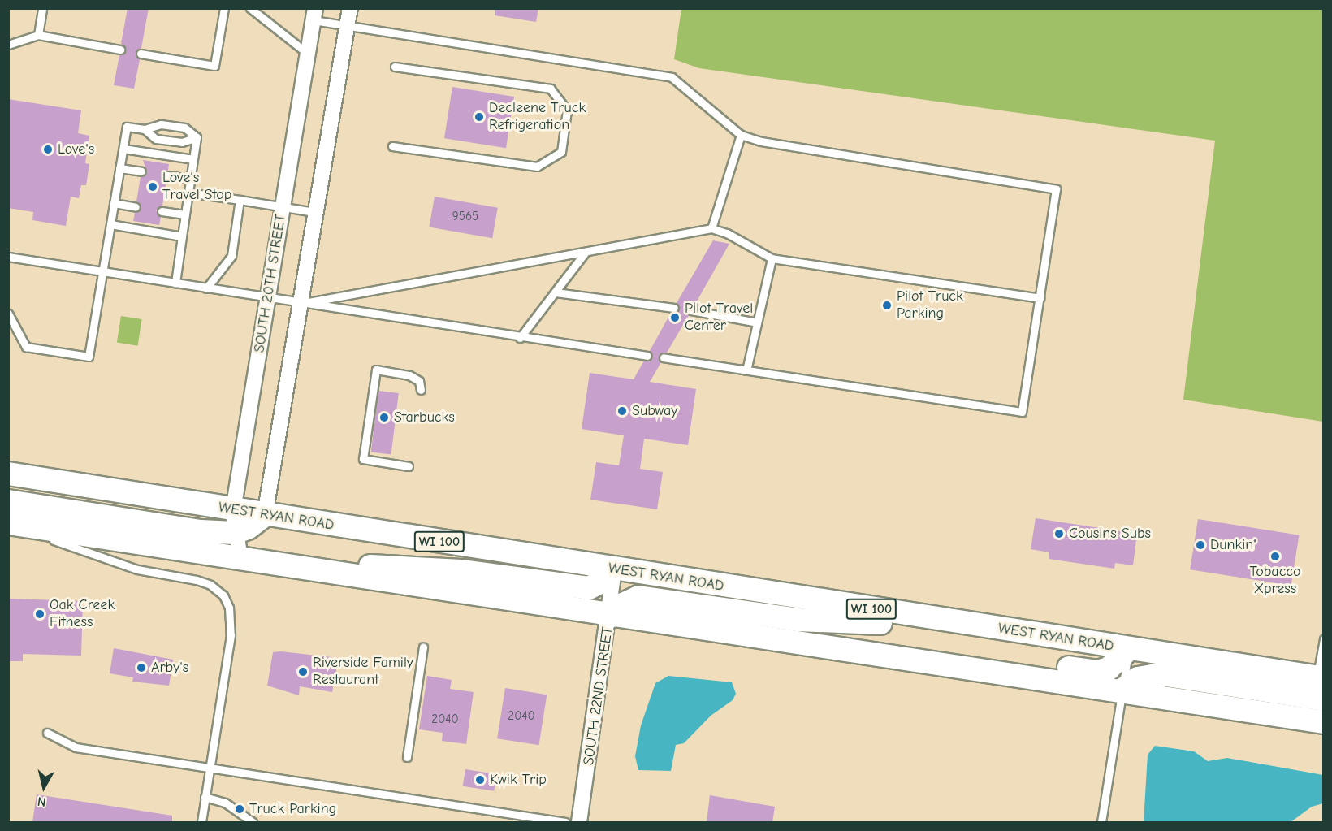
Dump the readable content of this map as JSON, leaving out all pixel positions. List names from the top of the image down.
{
  "streets": {
    "main road": ["WEST RYAN ROAD", "WI 100"],
    "street": ["SOUTH 20TH STREET", "SOUTH 22ND STREET"]
  },
  "crossings": [
    ["SOUTH 20TH STREET", "WEST RYAN ROAD"],
    ["WEST RYAN ROAD", "SOUTH 22ND STREET"]
  ],
  "places": [
    "Decleene Truck Refrigeration",
    "Love's",
    "Love's Travel Stop",
    "Pilot Truck Parking",
    "Pilot Travel Center",
    "Subway",
    "Starbucks",
    "Cousins Subs",
    "Dunkin'",
    "Tobacco Xpress",
    "Oak Creek Fitness",
    "Arby's",
    "Riverside Family Restaurant",
    "Kwik Trip",
    "Truck Parking"
  ],
  "house_numbers": ["9565", "2040", "2040"],
  "north": "bottom"
}
